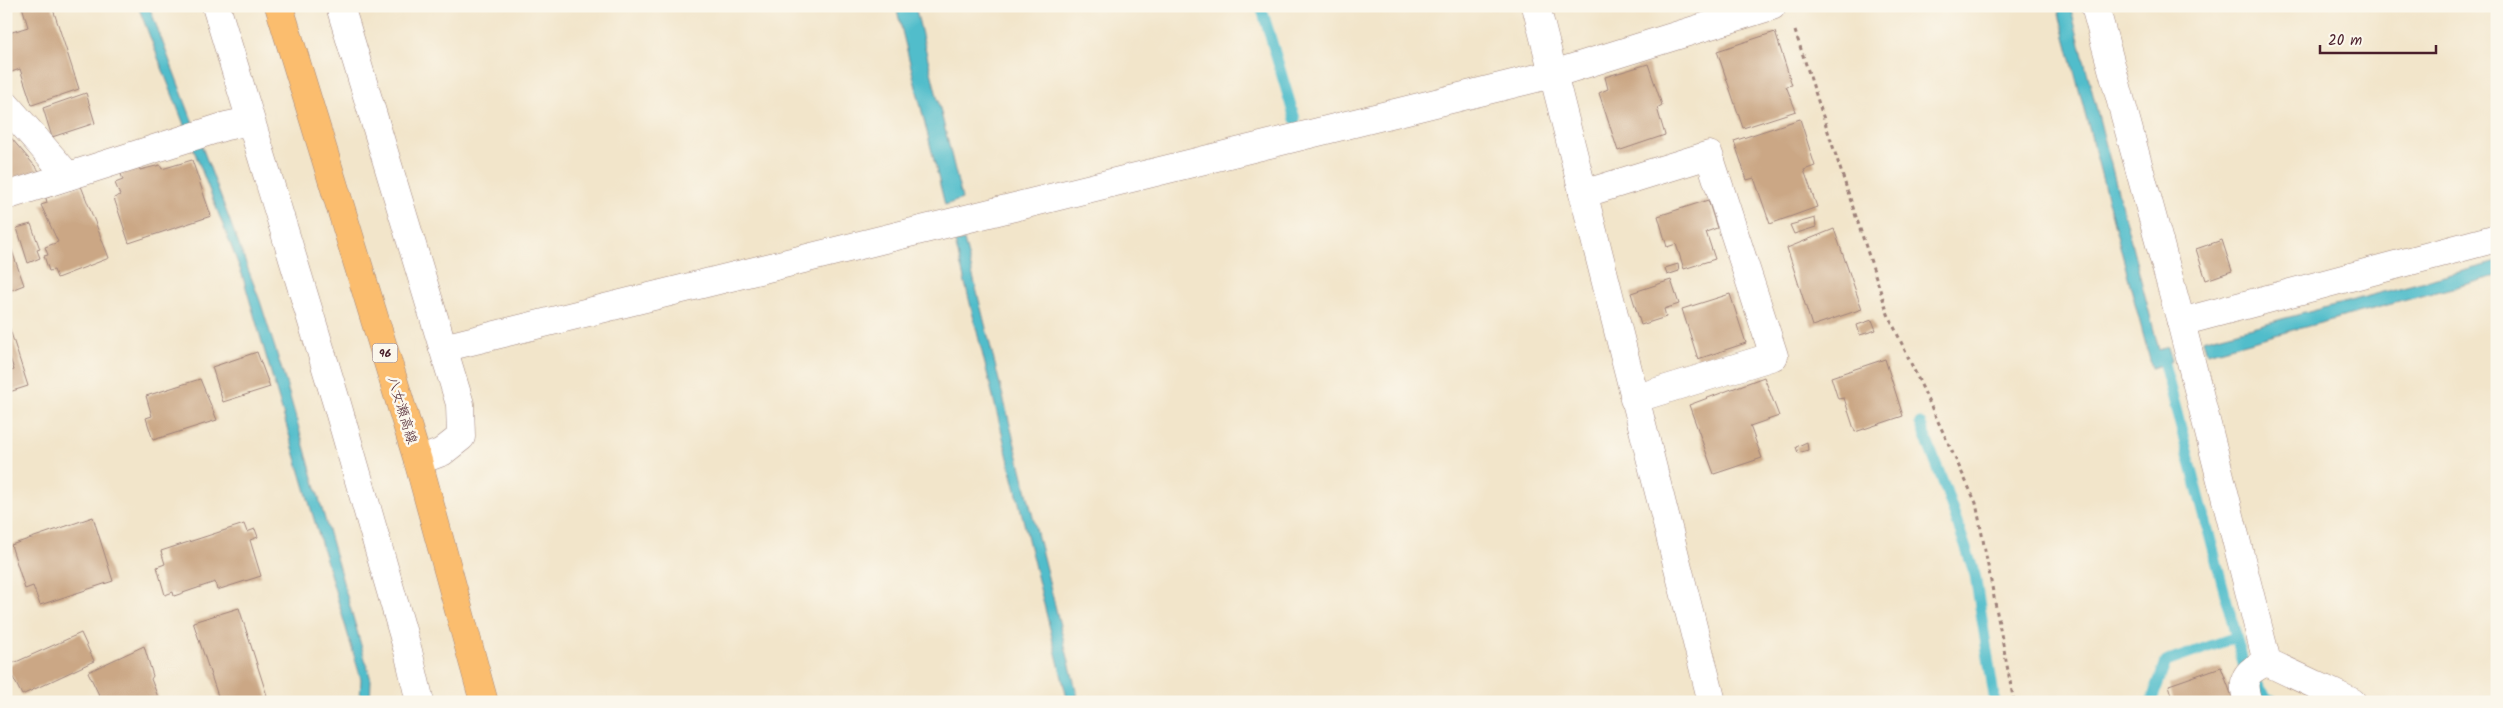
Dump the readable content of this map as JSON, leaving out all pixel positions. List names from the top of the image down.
{
  "streets": {
    "main road": ["96", "八女瀬高線"]
  },
  "scale_bar": "20 m"
}
